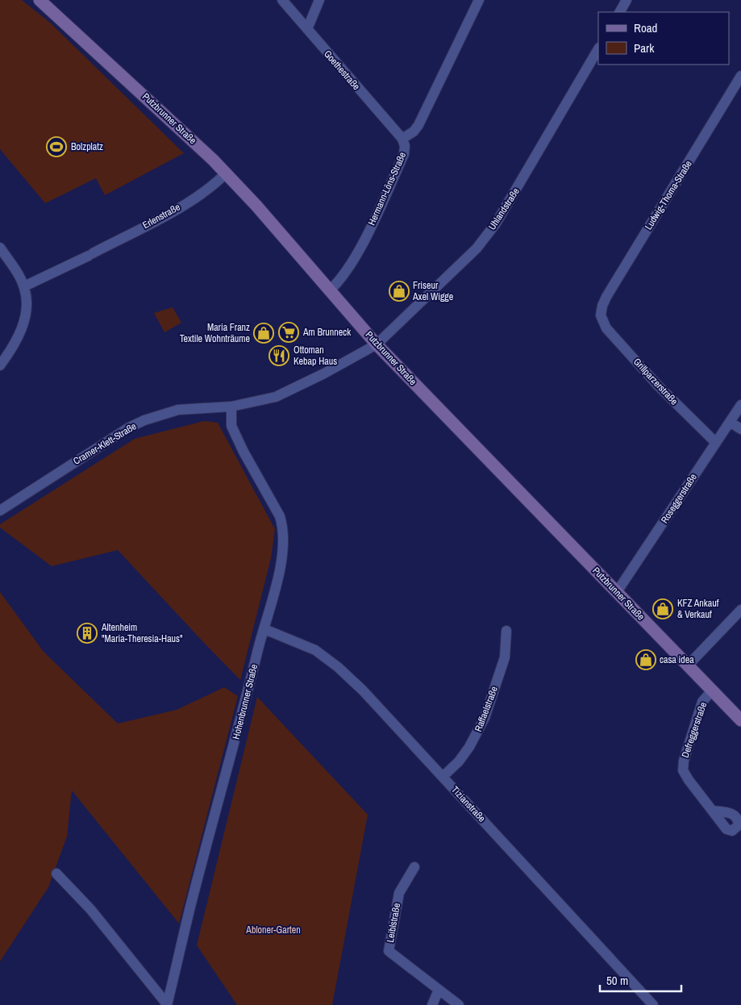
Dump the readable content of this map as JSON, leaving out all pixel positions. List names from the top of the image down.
{
  "streets": {
    "main road": ["Putzbrunner Straße"],
    "street": [
      "Goethestraße",
      "Hermann-Löns-Straße",
      "Ludwig-Thoma-Straße",
      "Uhlandstraße",
      "Erlenstraße",
      "Grillparzerstraße",
      "Cramer-Klett-Straße",
      "Roseggerstraße",
      "Hohenbrunner Straße",
      "Raffaelstraße",
      "Defreggerstraße",
      "Tizianstraße",
      "Leiblstraße"
    ]
  },
  "crossings": [
    ["Goethestraße", "Hermann-Löns-Straße"],
    ["Putzbrunner Straße", "Hermann-Löns-Straße"],
    ["Putzbrunner Straße", "Uhlandstraße"],
    ["Putzbrunner Straße", "Erlenstraße"],
    ["Putzbrunner Straße", "Cramer-Klett-Straße"],
    ["Putzbrunner Straße", "Roseggerstraße"],
    ["Putzbrunner Straße", "Defreggerstraße"],
    ["Ludwig-Thoma-Straße", "Grillparzerstraße"],
    ["Uhlandstraße", "Cramer-Klett-Straße"],
    ["Grillparzerstraße", "Roseggerstraße"],
    ["Cramer-Klett-Straße", "Hohenbrunner Straße"],
    ["Hohenbrunner Straße", "Tizianstraße"],
    ["Raffaelstraße", "Tizianstraße"]
  ],
  "parks": ["Abloner-Garten"],
  "places": {
    "sports": ["Bolzplatz"],
    "shop": [
      "Friseur Axel Wigge",
      "Maria Franz Textile Wohnträume",
      "KFZ Ankauf & Verkauf",
      "casa idea"
    ],
    "supermarket": ["Am Brunneck"],
    "restaurant": ["Ottoman Kebap Haus"],
    "building": ["Altenheim \"Maria-Theresia-Haus\""]
  },
  "legend": ["Road", "Park"],
  "scale_bar": "50 m"
}
